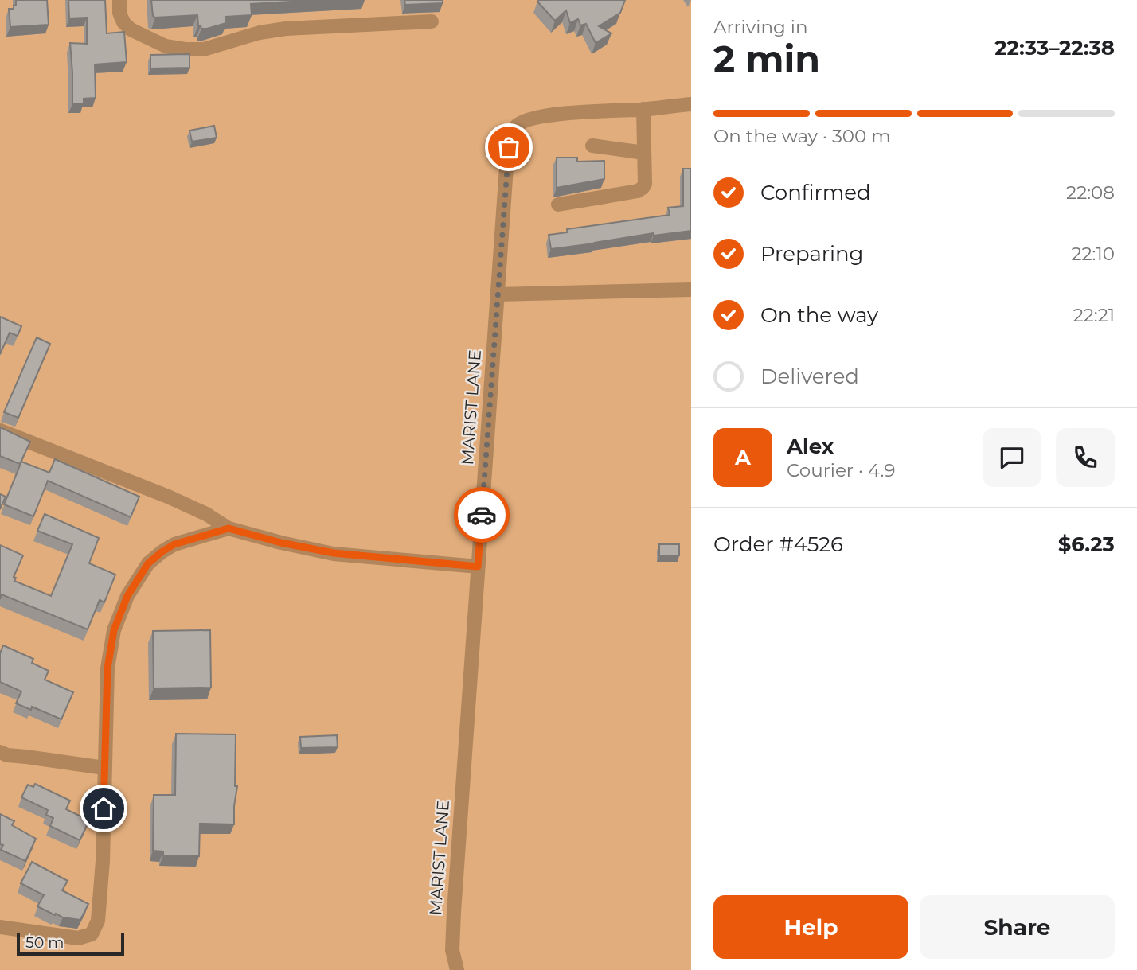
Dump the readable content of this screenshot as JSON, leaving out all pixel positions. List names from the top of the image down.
{
  "streets": {
    "street": ["MARIST LANE"]
  },
  "scale_bar": "50 m",
  "page": {
    "heading": ["2 min", "Arriving in", "22:33–22:38"],
    "panel": [
      "Alex",
      "Courier · 4.9",
      "Order #4526",
      "$6.23"
    ],
    "bar": "On the way · 300 m",
    "list": [
      ["Confirmed", "22:08"],
      ["Preparing", "22:10"],
      ["On the way", "22:21"],
      "Delivered"
    ],
    "round": "A",
    "buttons": ["Help", "Share"],
    "scale": "50 m"
  }
}
